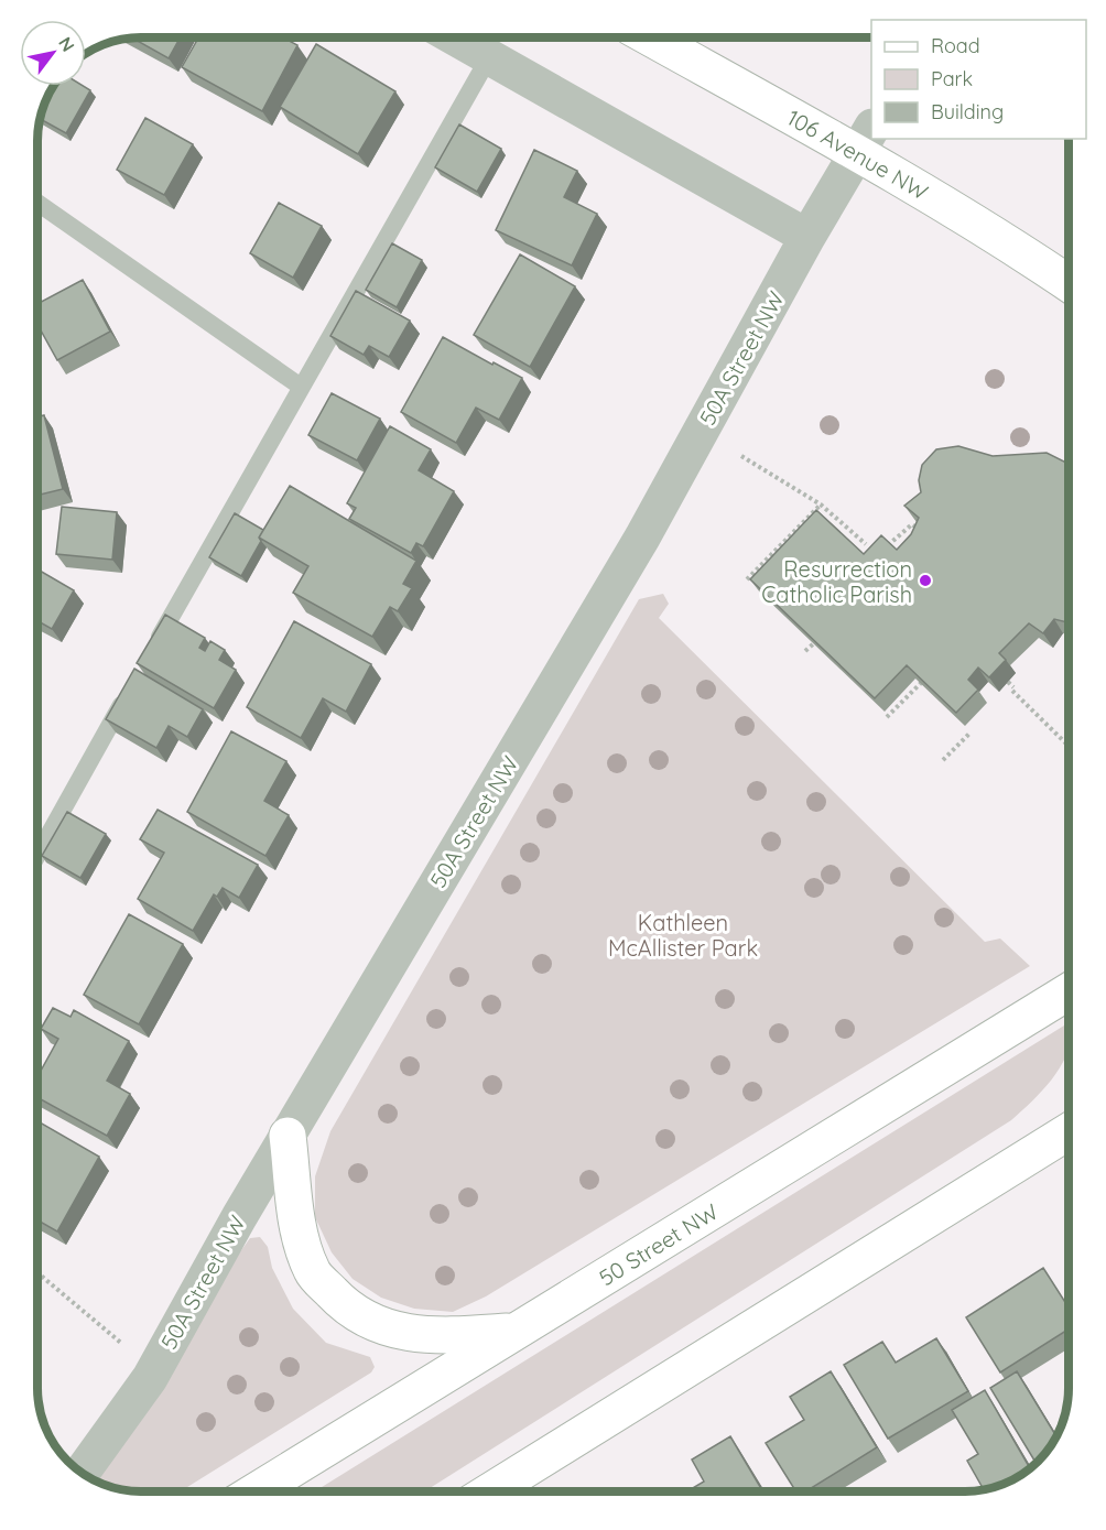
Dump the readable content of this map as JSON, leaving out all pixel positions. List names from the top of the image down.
{
  "streets": {
    "main road": ["106 Avenue NW", "50 Street NW"],
    "street": ["50A Street NW"]
  },
  "crossings": [
    ["106 Avenue NW", "50A Street NW"]
  ],
  "parks": ["Kathleen McAllister Park"],
  "places": ["Resurrection Catholic Parish"],
  "legend": ["Road", "Park", "Building"],
  "north": "top right"
}
